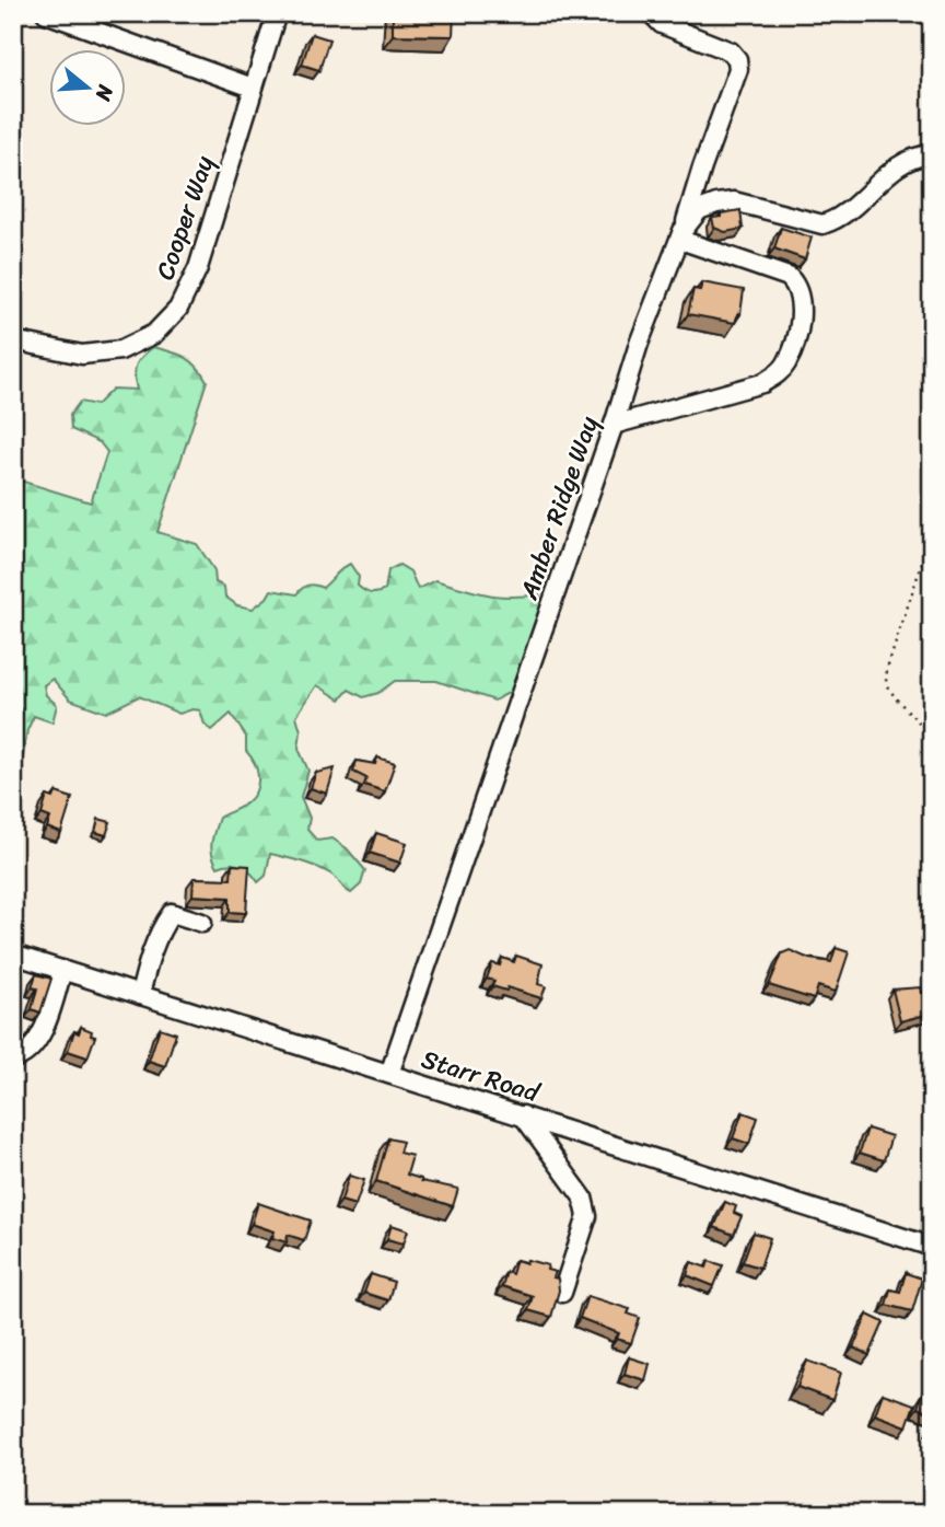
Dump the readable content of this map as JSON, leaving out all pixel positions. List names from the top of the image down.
{
  "streets": {
    "street": ["Cooper Way", "Amber Ridge Way", "Starr Road"]
  },
  "crossings": [
    ["Amber Ridge Way", "Starr Road"]
  ],
  "north": "right"
}
